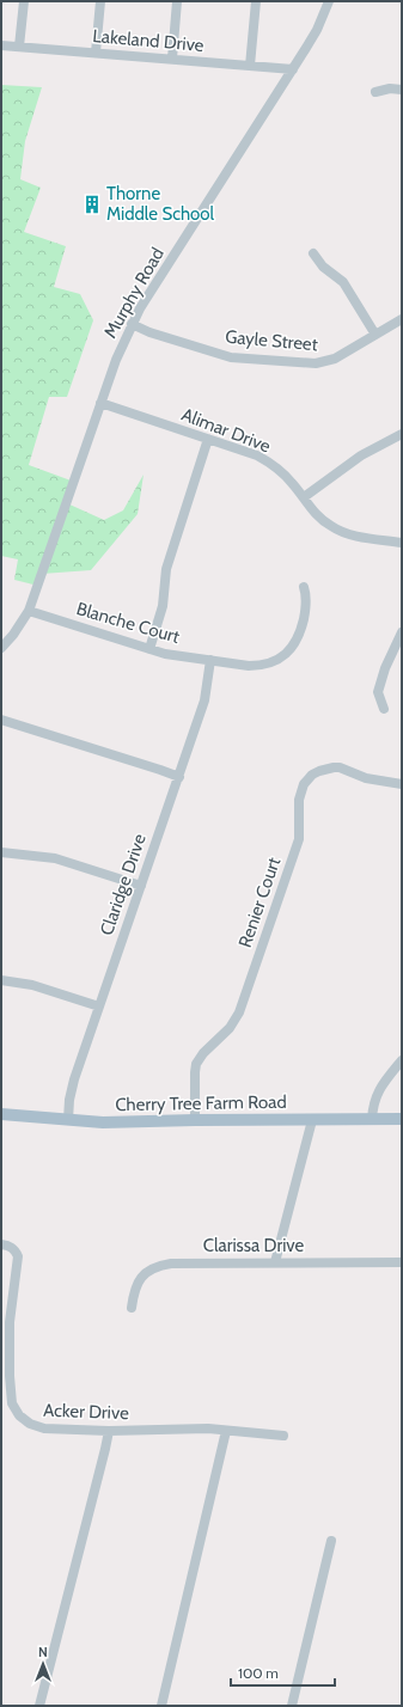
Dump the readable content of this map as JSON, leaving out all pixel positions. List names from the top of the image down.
{
  "streets": {
    "main road": ["Cherry Tree Farm Road"],
    "street": [
      "Lakeland Drive",
      "Murphy Road",
      "Gayle Street",
      "Alimar Drive",
      "Blanche Court",
      "Claridge Drive",
      "Renier Court",
      "Clarissa Drive",
      "Acker Drive"
    ]
  },
  "crossings": [
    ["Lakeland Drive", "Murphy Road"],
    ["Murphy Road", "Gayle Street"],
    ["Murphy Road", "Alimar Drive"],
    ["Murphy Road", "Blanche Court"],
    ["Blanche Court", "Claridge Drive"],
    ["Claridge Drive", "Cherry Tree Farm Road"],
    ["Renier Court", "Cherry Tree Farm Road"]
  ],
  "places": {
    "building": ["Thorne Middle School"]
  },
  "scale_bar": "100 m",
  "north": "top"
}
